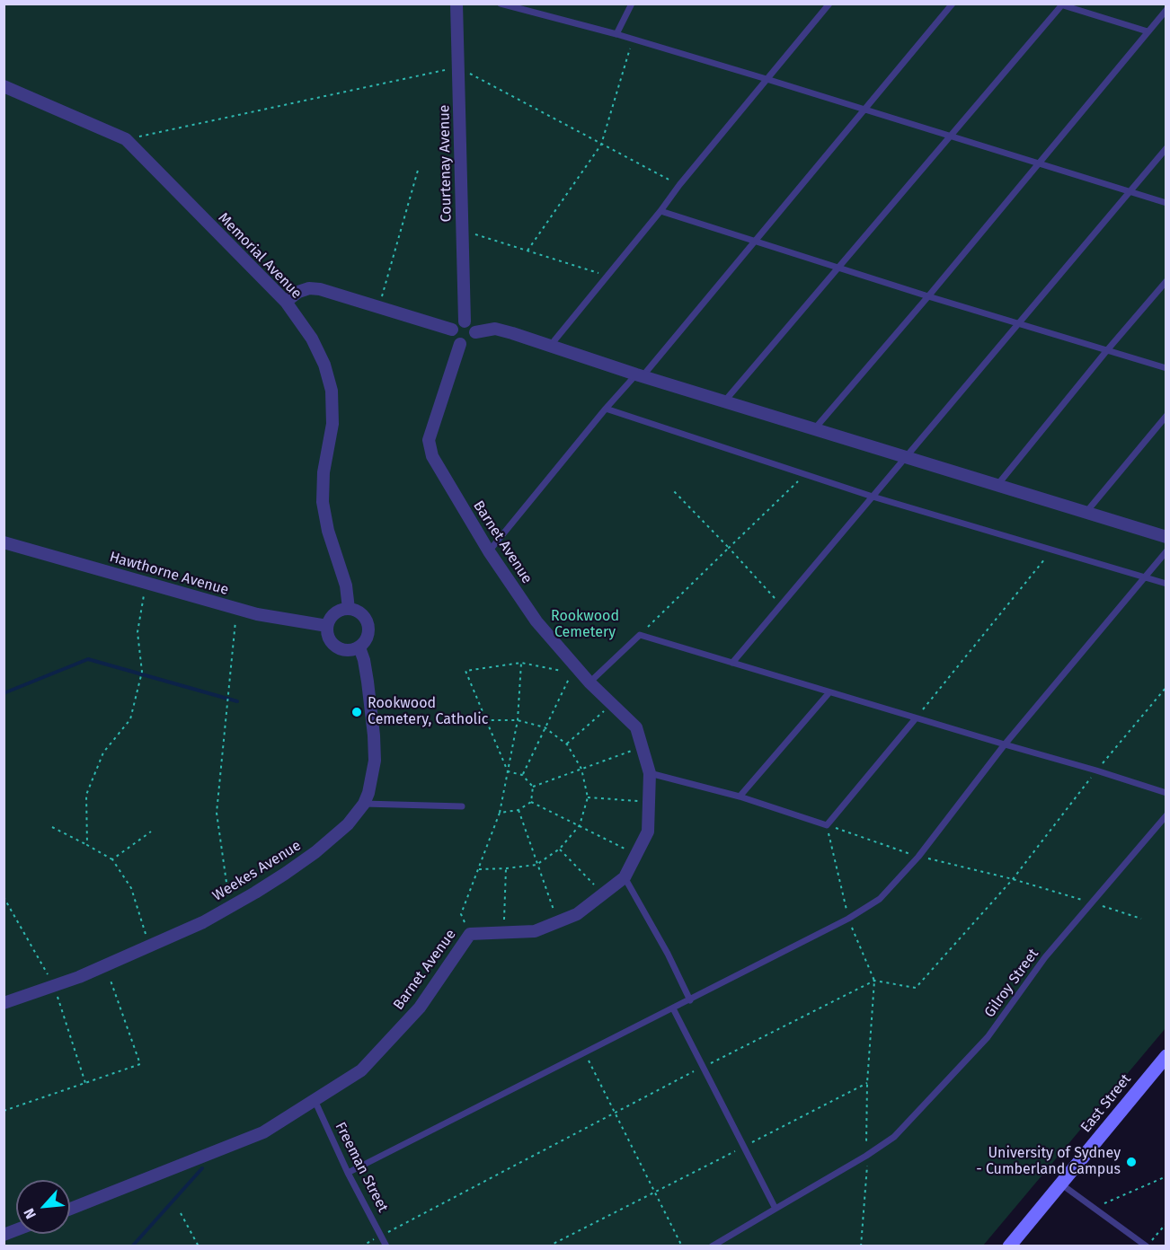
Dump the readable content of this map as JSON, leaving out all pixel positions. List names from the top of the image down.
{
  "streets": {
    "main road": ["East Street"],
    "street": [
      "Courtenay Avenue",
      "Memorial Avenue",
      "Barnet Avenue",
      "Hawthorne Avenue",
      "Weekes Avenue"
    ],
    "lane": ["Gilroy Street", "Freeman Street"]
  },
  "crossings": [
    ["Courtenay Avenue", "Barnet Avenue"],
    ["Memorial Avenue", "Hawthorne Avenue"],
    ["Memorial Avenue", "Weekes Avenue"],
    ["Barnet Avenue", "Freeman Street"],
    ["Hawthorne Avenue", "Weekes Avenue"]
  ],
  "parks": ["Rookwood Cemetery"],
  "places": ["Rookwood Cemetery, Catholic", "University of Sydney - Cumberland Campus"],
  "north": "bottom left"
}
